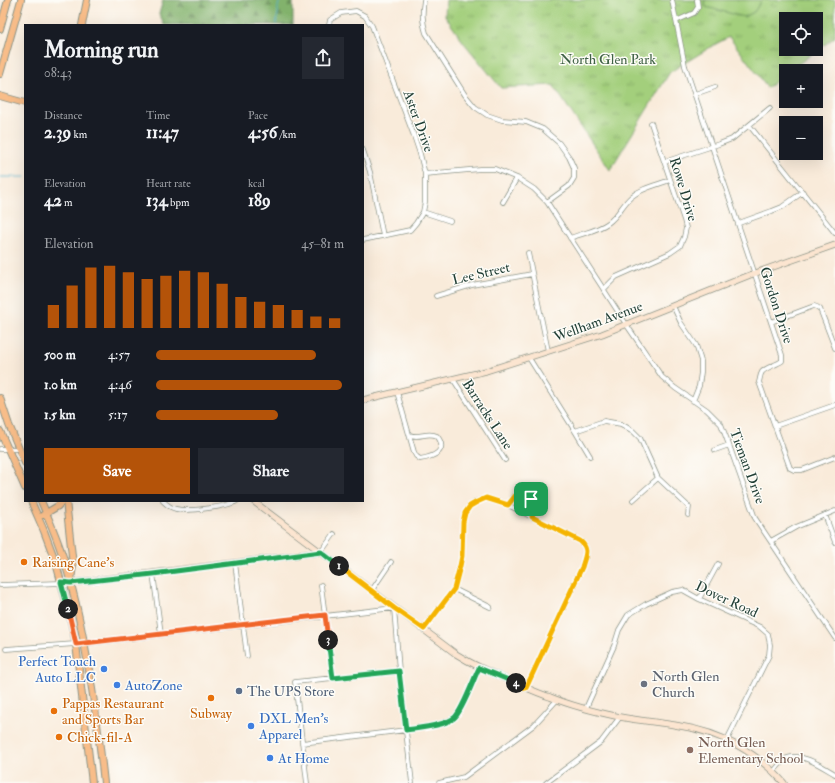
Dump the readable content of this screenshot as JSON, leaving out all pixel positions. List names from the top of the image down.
{
  "streets": {
    "street": [
      "Aster Drive",
      "Rowe Drive",
      "Lee Street",
      "Gordon Drive",
      "Wellham Avenue",
      "Barracks Lane",
      "Tieman Drive",
      "Dover Road"
    ]
  },
  "crossings": [
    ["Aster Drive", "Tieman Drive"],
    ["Rowe Drive", "Tieman Drive"],
    ["Gordon Drive", "Wellham Avenue"],
    ["Wellham Avenue", "Barracks Lane"],
    ["Wellham Avenue", "Tieman Drive"]
  ],
  "parks": ["North Glen Park"],
  "places": [
    "Raising Cane's",
    "Perfect Touch Auto LLC",
    "North Glen Church",
    "AutoZone",
    "The UPS Store",
    "Subway",
    "Pappas Restaurant and Sports Bar",
    "DXL Men's Apparel",
    "Chick-fil-A",
    "North Glen Elementary School",
    "At Home"
  ],
  "page": {
    "map_buttons": ["+", "−"],
    "heading": ["Morning run", "08:43"],
    "stats": [
      ["Distance", "2.39 km"],
      ["Time", "11:47"],
      ["Pace", "4:56 /km"],
      ["Elevation", "42 m"],
      ["Heart rate", "134 bpm"],
      ["kcal", "189"]
    ],
    "chart": ["Elevation", "45–81 m"],
    "list": [
      {
        "name": "500 m",
        "note": "4:57"
      },
      {
        "name": "1.0 km",
        "note": "4:46"
      },
      {
        "name": "1.5 km",
        "note": "5:17"
      }
    ],
    "buttons": ["Save", "Share"],
    "pins": [
      "1",
      "2",
      "3",
      "4"
    ]
  }
}
